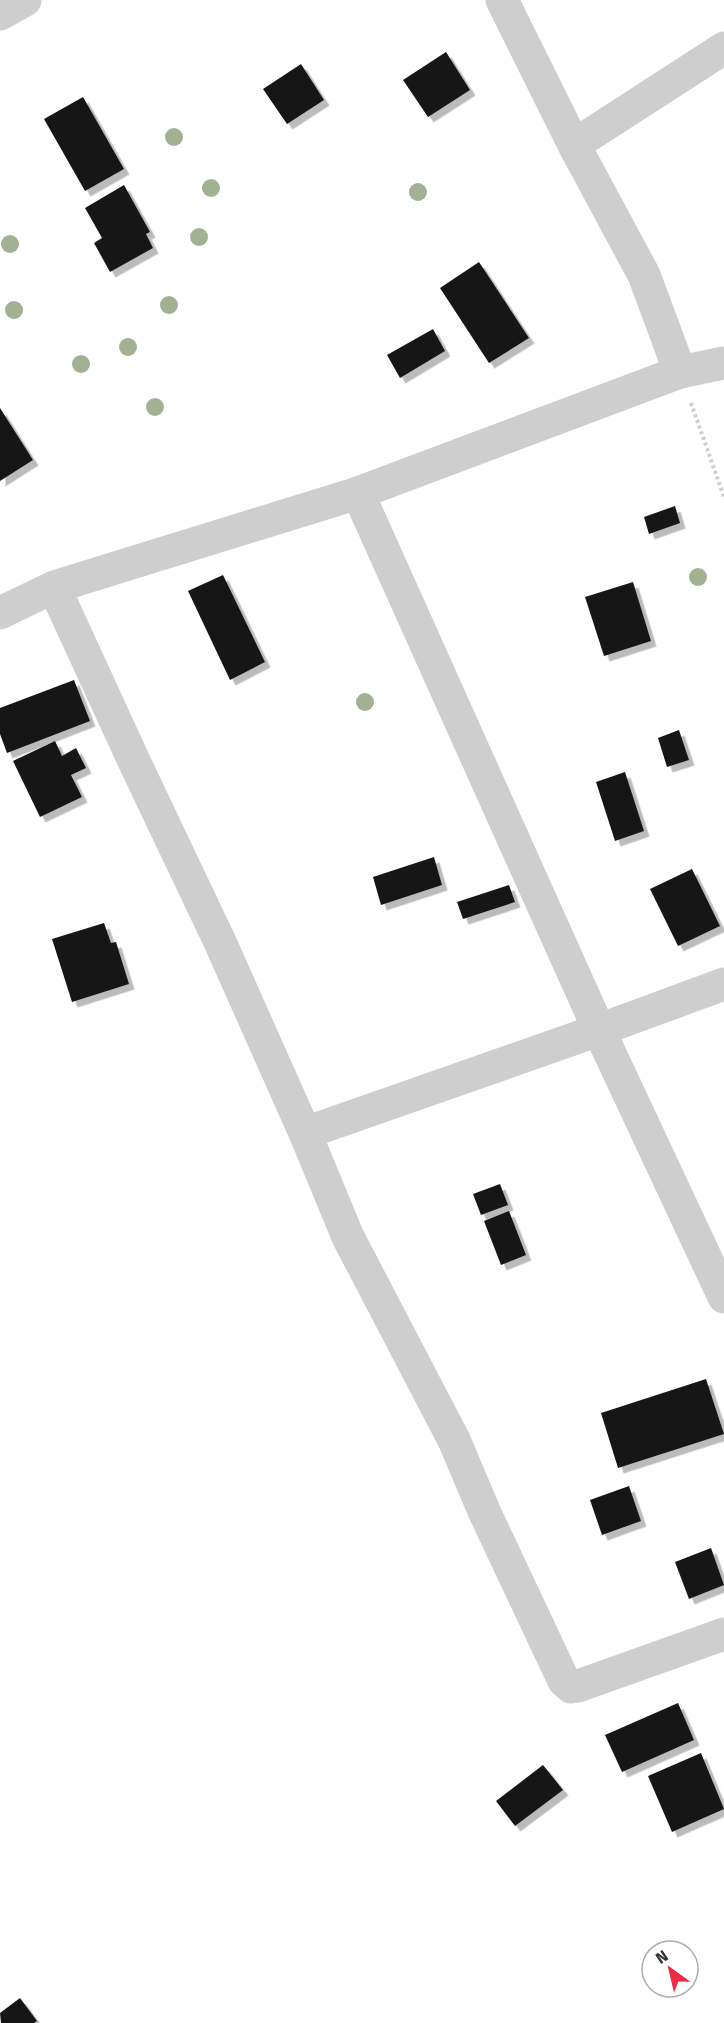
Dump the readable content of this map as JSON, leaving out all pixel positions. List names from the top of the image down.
{
  "north": "top left"
}
